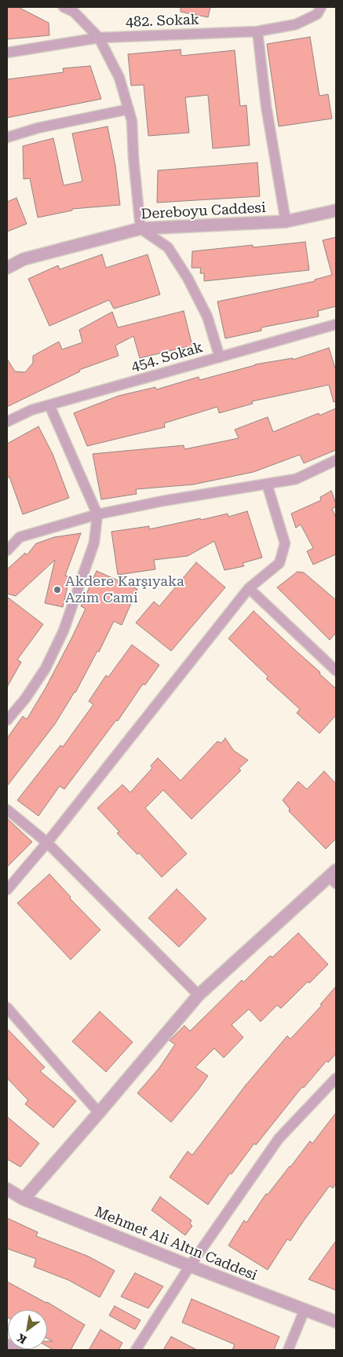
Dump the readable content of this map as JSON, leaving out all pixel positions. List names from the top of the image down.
{
  "streets": {
    "street": [
      "482. Sokak",
      "Dereboyu Caddesi",
      "454. Sokak",
      "Mehmet Ali Altın Caddesi"
    ]
  },
  "places": ["Akdere Karşıyaka Azim Cami"],
  "north": "bottom left"
}
